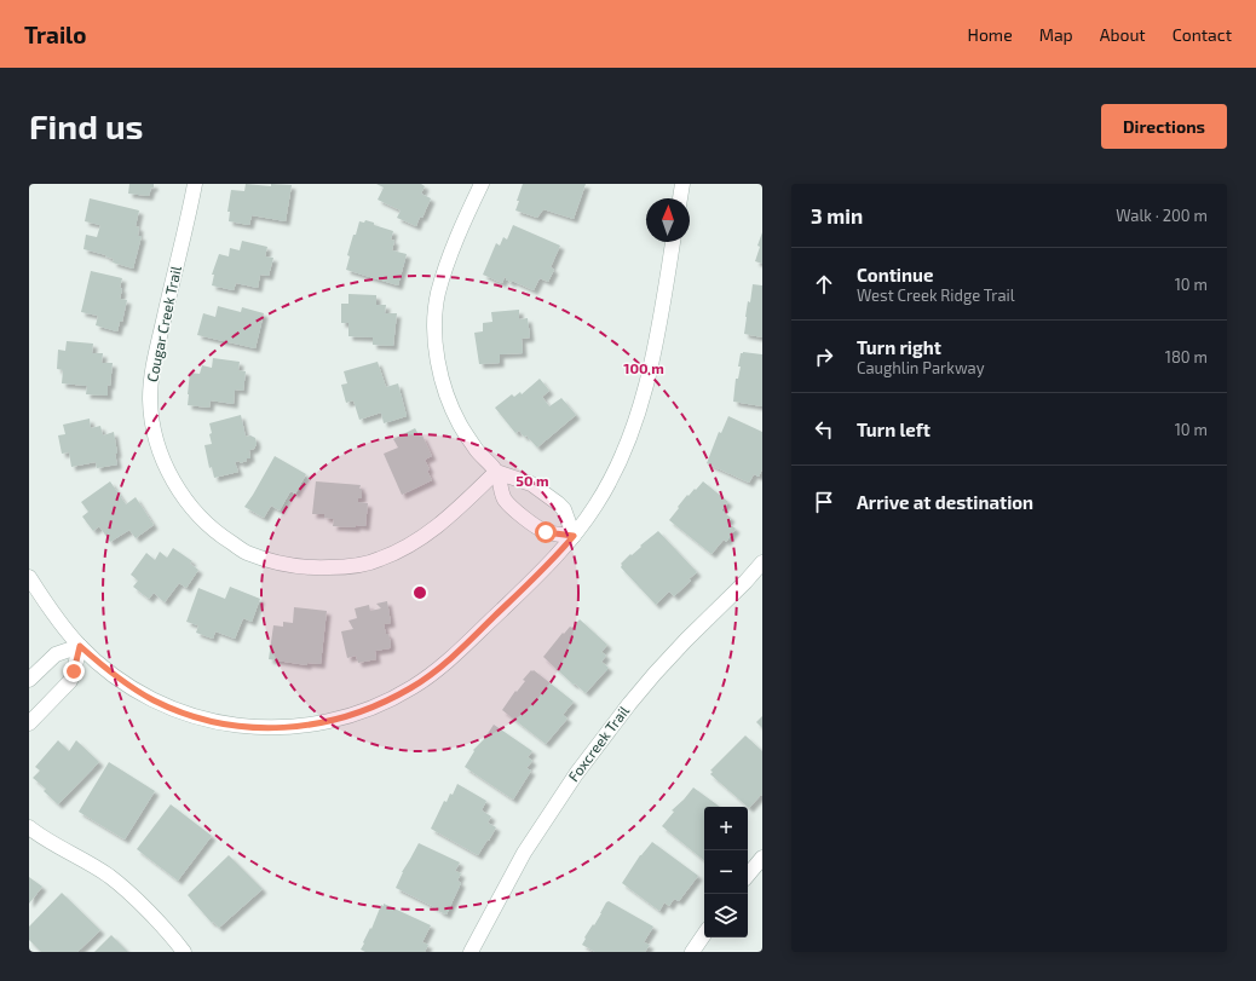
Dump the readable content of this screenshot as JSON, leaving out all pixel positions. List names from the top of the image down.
{
  "streets": {
    "street": ["Cougar Creek Trail", "Foxcreek Trail"]
  },
  "north": "top",
  "page": {
    "header": "Trailo",
    "nav": [
      "Home",
      "Map",
      "About",
      "Contact"
    ],
    "buttons": "Directions",
    "title": "Find us",
    "heading": ["3 min", "Walk · 200 m"],
    "list": [
      ["Continue", "West Creek Ridge Trail", "10 m"],
      ["Turn right", "Caughlin Parkway", "180 m"],
      ["Turn left", "10 m"],
      "Arrive at destination"
    ],
    "map_buttons": ["+", "−"]
  },
  "rings": ["100 m", "50 m"]
}
